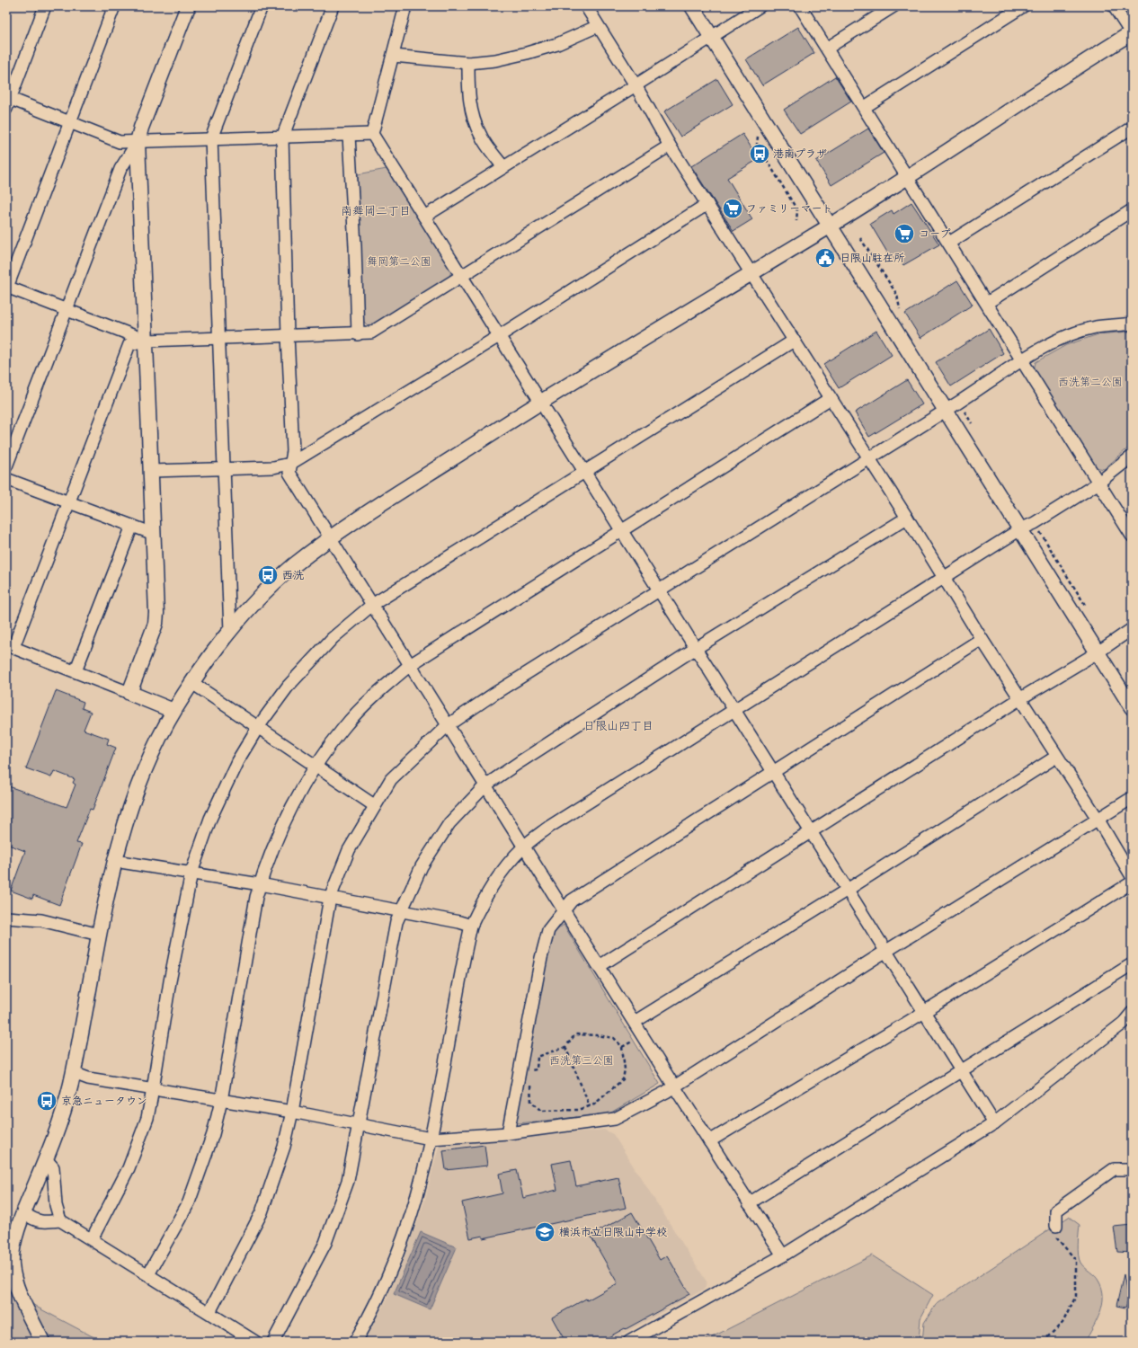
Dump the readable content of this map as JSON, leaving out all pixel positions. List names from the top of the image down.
{
  "districts": ["南舞岡二丁目", "日限山四丁目"],
  "parks": ["舞岡第二公園", "西洗第二公園", "西洗第三公園"],
  "places": {
    "bus stop": ["港南プラザ", "西洗", "京急ニュータウン"],
    "supermarket": ["ファミリーマート", "コープ"],
    "public building": ["日限山駐在所"],
    "school or university": ["横浜市立日限山中学校"]
  }
}
